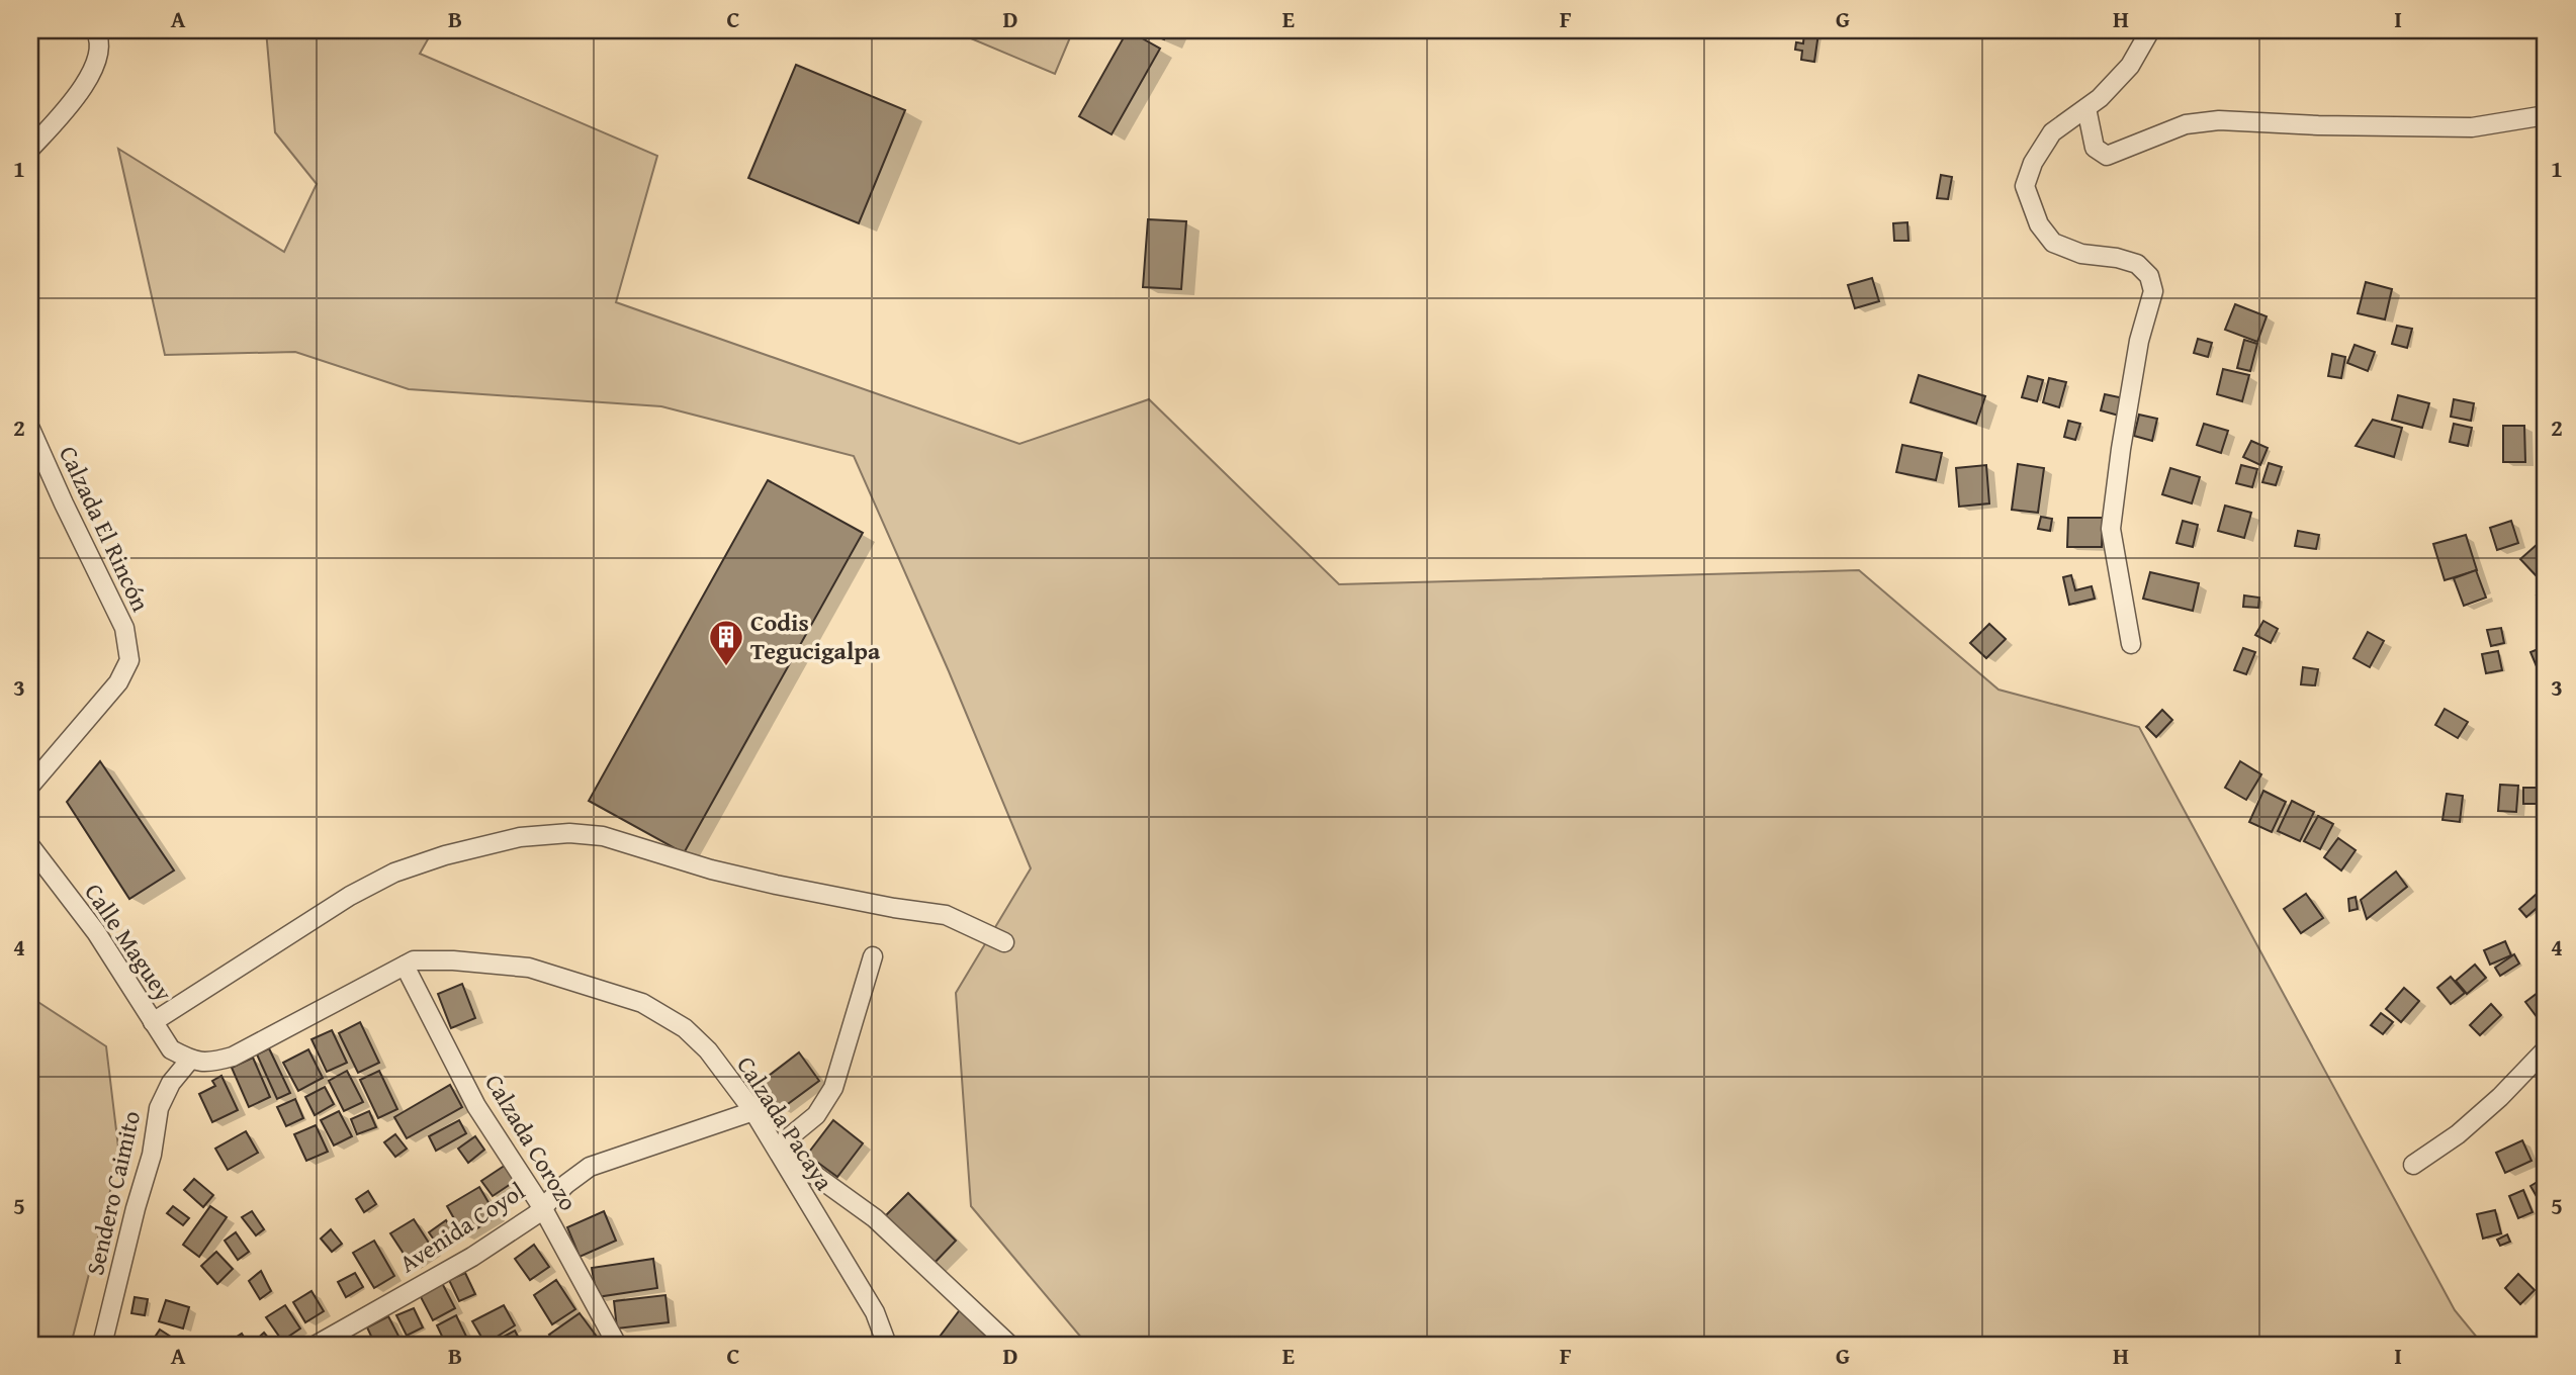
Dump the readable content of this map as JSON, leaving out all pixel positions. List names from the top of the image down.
{
  "streets": {
    "street": [
      "Calzada El Rincón",
      "Calle Maguey",
      "Calzada Pacaya",
      "Calzada Corozo",
      "Sendero Caimito",
      "Avenida Coyol"
    ]
  },
  "crossings": [
    ["Calle Maguey", "Calzada Pacaya"],
    ["Calle Maguey", "Sendero Caimito"],
    ["Calzada Pacaya", "Calzada Corozo"],
    ["Calzada Pacaya", "Sendero Caimito"],
    ["Calzada Pacaya", "Avenida Coyol"],
    ["Calzada Corozo", "Avenida Coyol"]
  ],
  "places": {
    "building": ["Codis Tegucigalpa"]
  },
  "grid": {
    "columns": [
      "A",
      "B",
      "C",
      "D",
      "E",
      "F",
      "G",
      "H",
      "I"
    ],
    "rows": [
      "1",
      "2",
      "3",
      "4",
      "5"
    ]
  }
}
